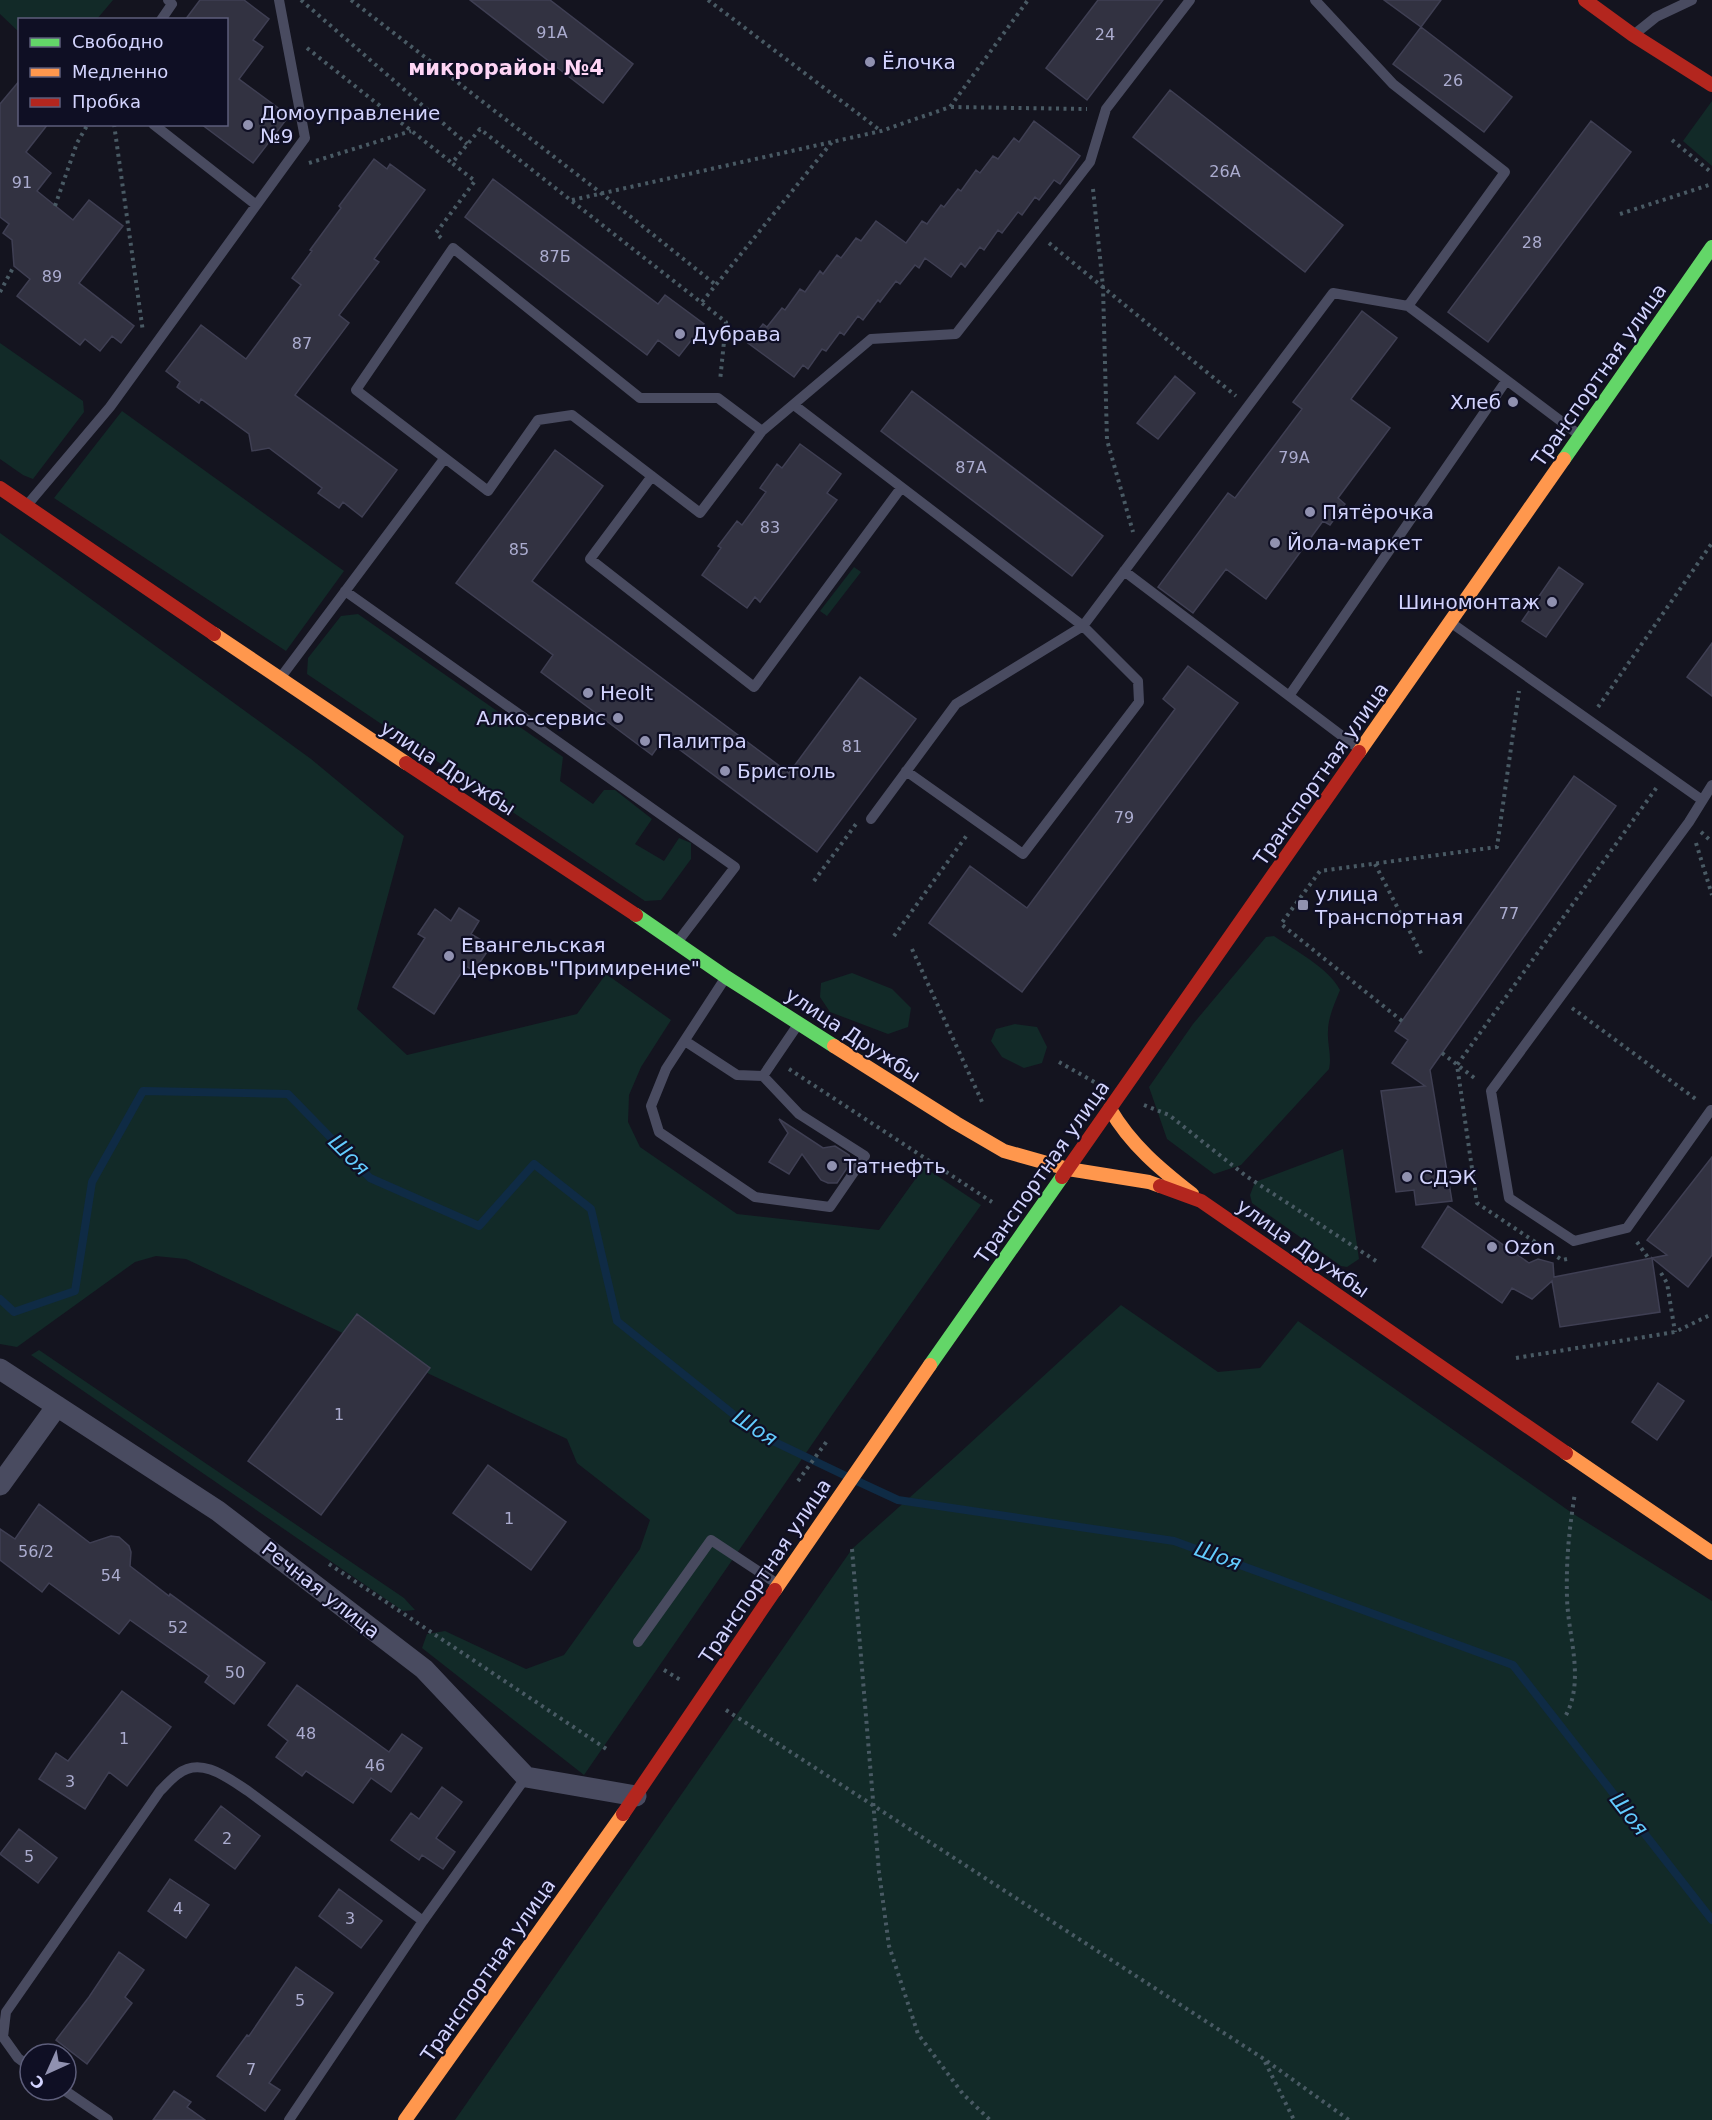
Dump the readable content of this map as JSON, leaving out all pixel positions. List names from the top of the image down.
{
  "streets": {
    "main road": ["Транспортная улица", "улица Дружбы"],
    "street": ["Речная улица"]
  },
  "crossings": [
    ["Транспортная улица", "улица Дружбы"]
  ],
  "districts": ["микрорайон №4"],
  "water": ["Шоя"],
  "places": {
    "other": [
      "Ёлочка",
      "Домоуправление №9",
      "Дубрава",
      "Хлеб",
      "Пятёрочка",
      "Йола-маркет",
      "Шиномонтаж",
      "Heolt",
      "Алко-сервис",
      "Палитра",
      "Бристоль",
      "Евангельская Церковь\"Примирение\"",
      "Татнефть",
      "СДЭК",
      "Ozon"
    ],
    "transit": ["улица Транспортная"]
  },
  "house_numbers": [
    "91А",
    "24",
    "26",
    "26А",
    "91",
    "28",
    "87Б",
    "89",
    "87",
    "79А",
    "87А",
    "83",
    "85",
    "81",
    "79",
    "77",
    "1",
    "1",
    "56/2",
    "54",
    "52",
    "50",
    "48",
    "1",
    "46",
    "3",
    "2",
    "5",
    "4",
    "3",
    "5",
    "7"
  ],
  "legend": ["Свободно", "Медленно", "Пробка"],
  "north": "bottom left"
}
